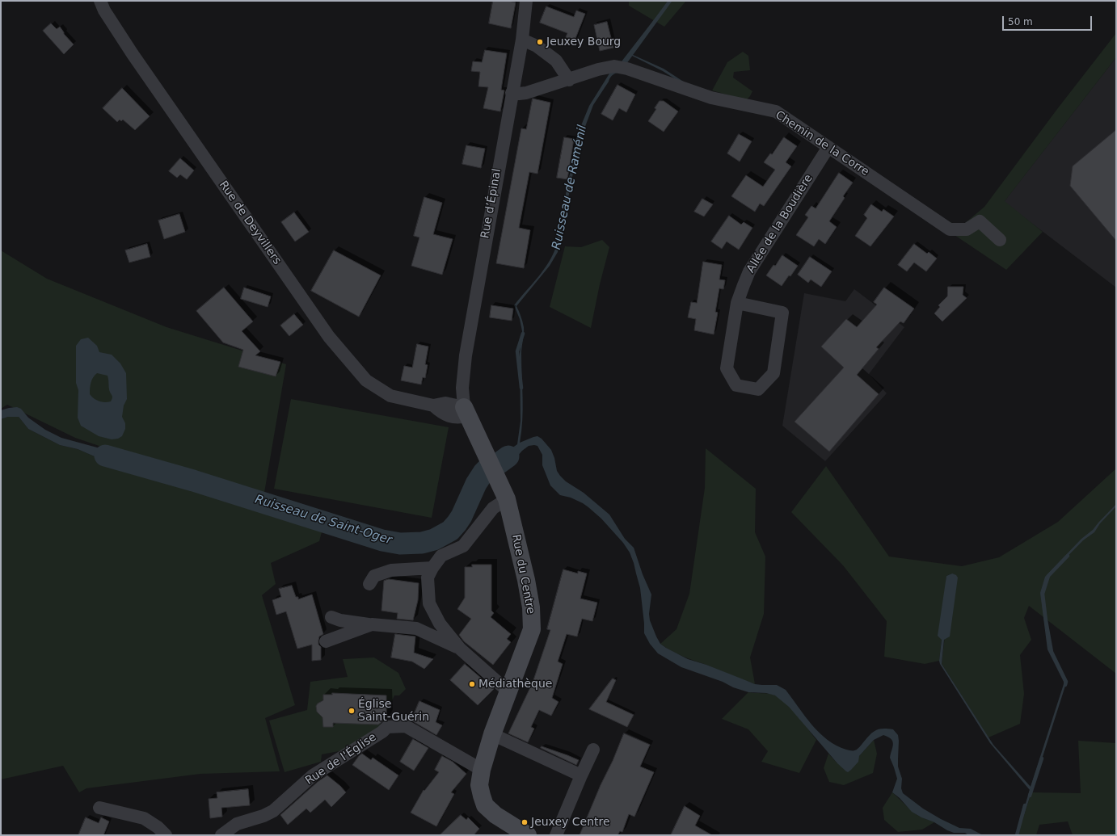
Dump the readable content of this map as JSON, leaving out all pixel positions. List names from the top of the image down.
{
  "streets": {
    "street": [
      "Chemin de la Corre",
      "Rue d’Épinal",
      "Rue de Deyvillers",
      "Allée de la Boudière",
      "Rue du Centre",
      "Rue de l'Église"
    ]
  },
  "crossings": [
    ["Chemin de la Corre", "Rue d’Épinal"],
    ["Chemin de la Corre", "Allée de la Boudière"],
    ["Rue d’Épinal", "Rue de Deyvillers"],
    ["Rue d’Épinal", "Rue du Centre"],
    ["Rue de Deyvillers", "Rue du Centre"],
    ["Rue du Centre", "Rue de l'Église"]
  ],
  "water": ["Ruisseau de Raménil", "Ruisseau de Saint-Oger"],
  "places": [
    "Jeuxey Bourg",
    "Médiathèque",
    "Église Saint-Guérin",
    "Jeuxey Centre"
  ],
  "scale_bar": "50 m"
}
